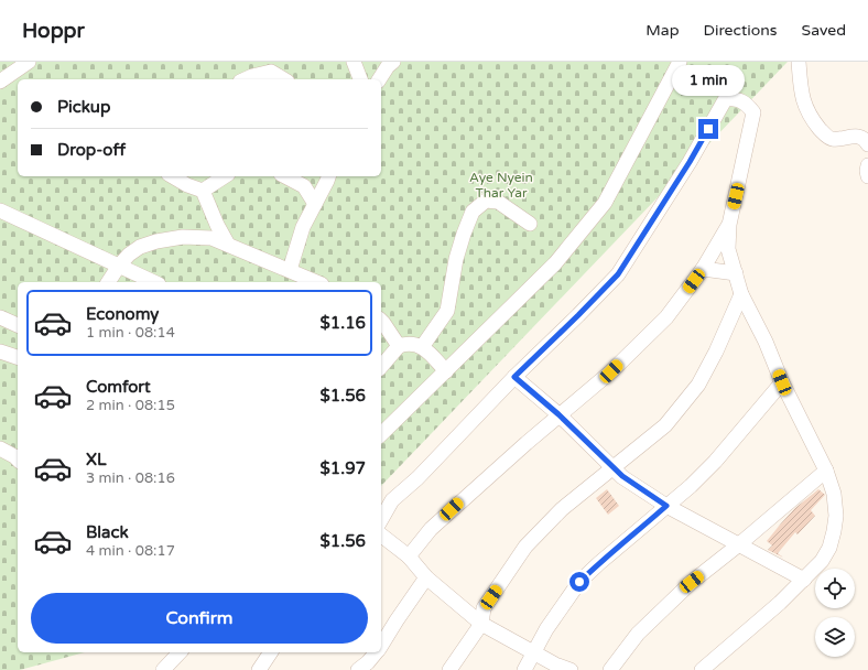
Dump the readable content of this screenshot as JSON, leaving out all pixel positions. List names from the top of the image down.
{
  "parks": ["Aye Nyein Thar Yar"],
  "page": {
    "header": "Hoppr",
    "nav": ["Map", "Directions", "Saved"],
    "bubble": "1 min",
    "banner": ["Pickup", "Drop-off"],
    "list": [
      {
        "name": "Economy",
        "note": "1 min · 08:14",
        "value": "$1.16"
      },
      {
        "name": "Comfort",
        "note": "2 min · 08:15",
        "value": "$1.56"
      },
      {
        "name": "XL",
        "note": "3 min · 08:16",
        "value": "$1.97"
      },
      {
        "name": "Black",
        "note": "4 min · 08:17",
        "value": "$1.56"
      }
    ],
    "buttons": "Confirm"
  }
}
